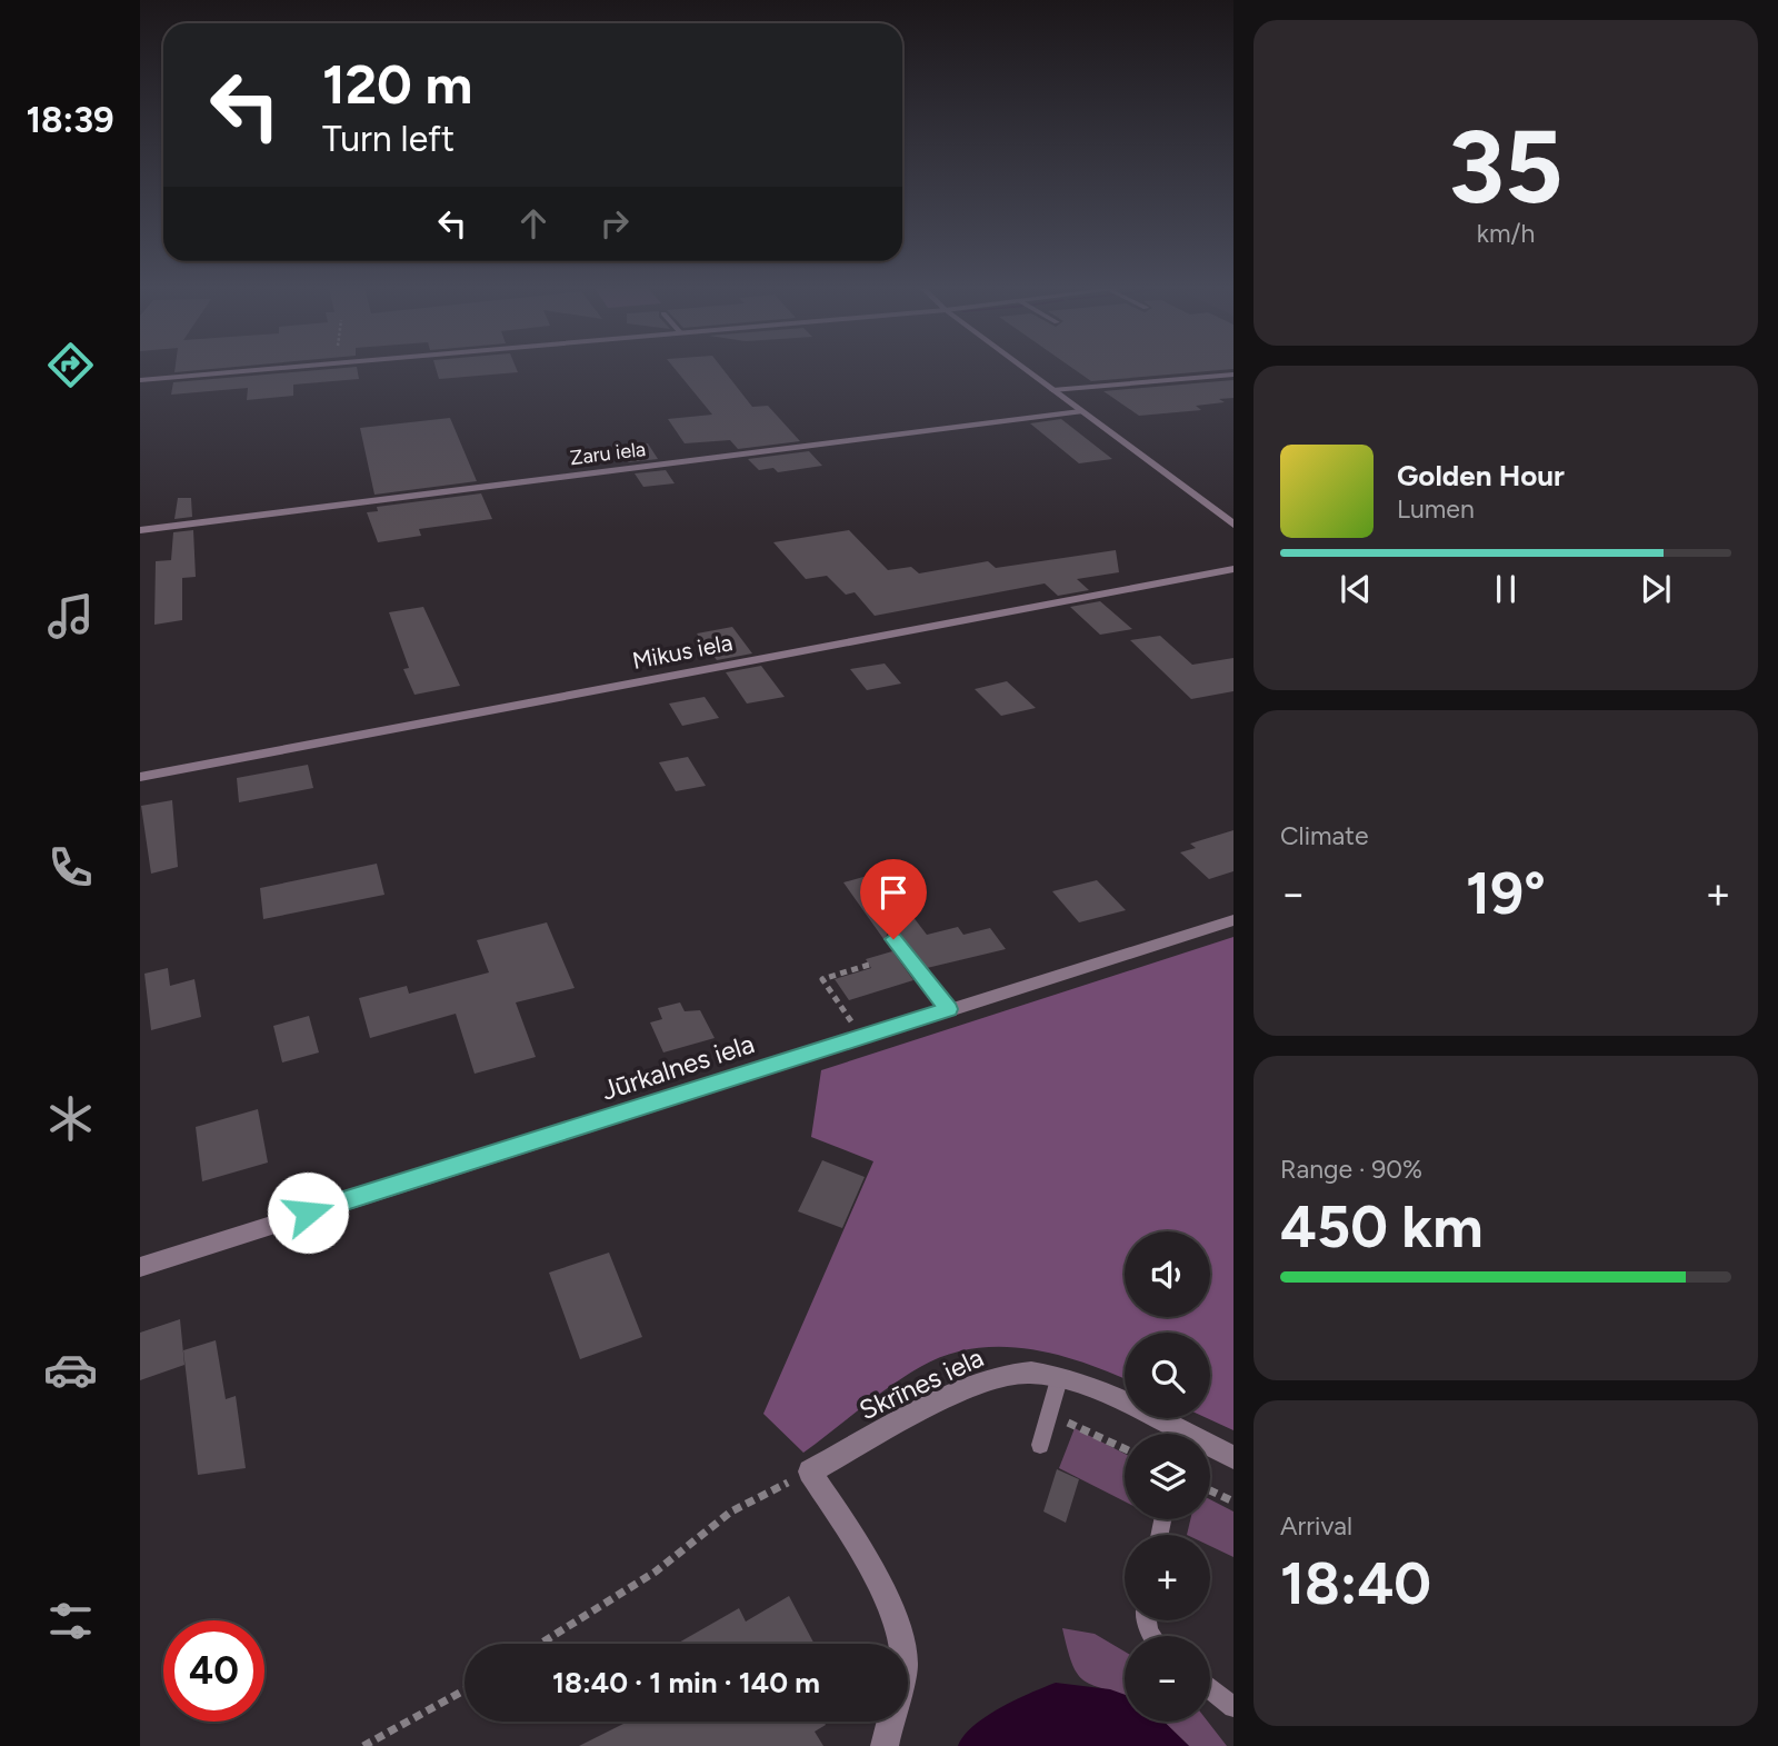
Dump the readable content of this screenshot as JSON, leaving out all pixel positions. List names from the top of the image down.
{
  "streets": {
    "street": [
      "Zaru iela",
      "Mikus iela",
      "Jūrkalnes iela",
      "Skrīnes iela"
    ]
  },
  "page": {
    "tabs": "18:39",
    "tile": [
      ["35", "km/h"],
      "Climate",
      ["Range · 90%", "450 km"],
      ["Arrival", "18:40"]
    ],
    "turn": ["120 m", "Turn left"],
    "song": ["Golden Hour", "Lumen"],
    "heat": ["−", "19°", "+"],
    "map_buttons": ["+", "−"],
    "limit": "40",
    "trip": "18:40 · 1 min · 140 m"
  }
}
